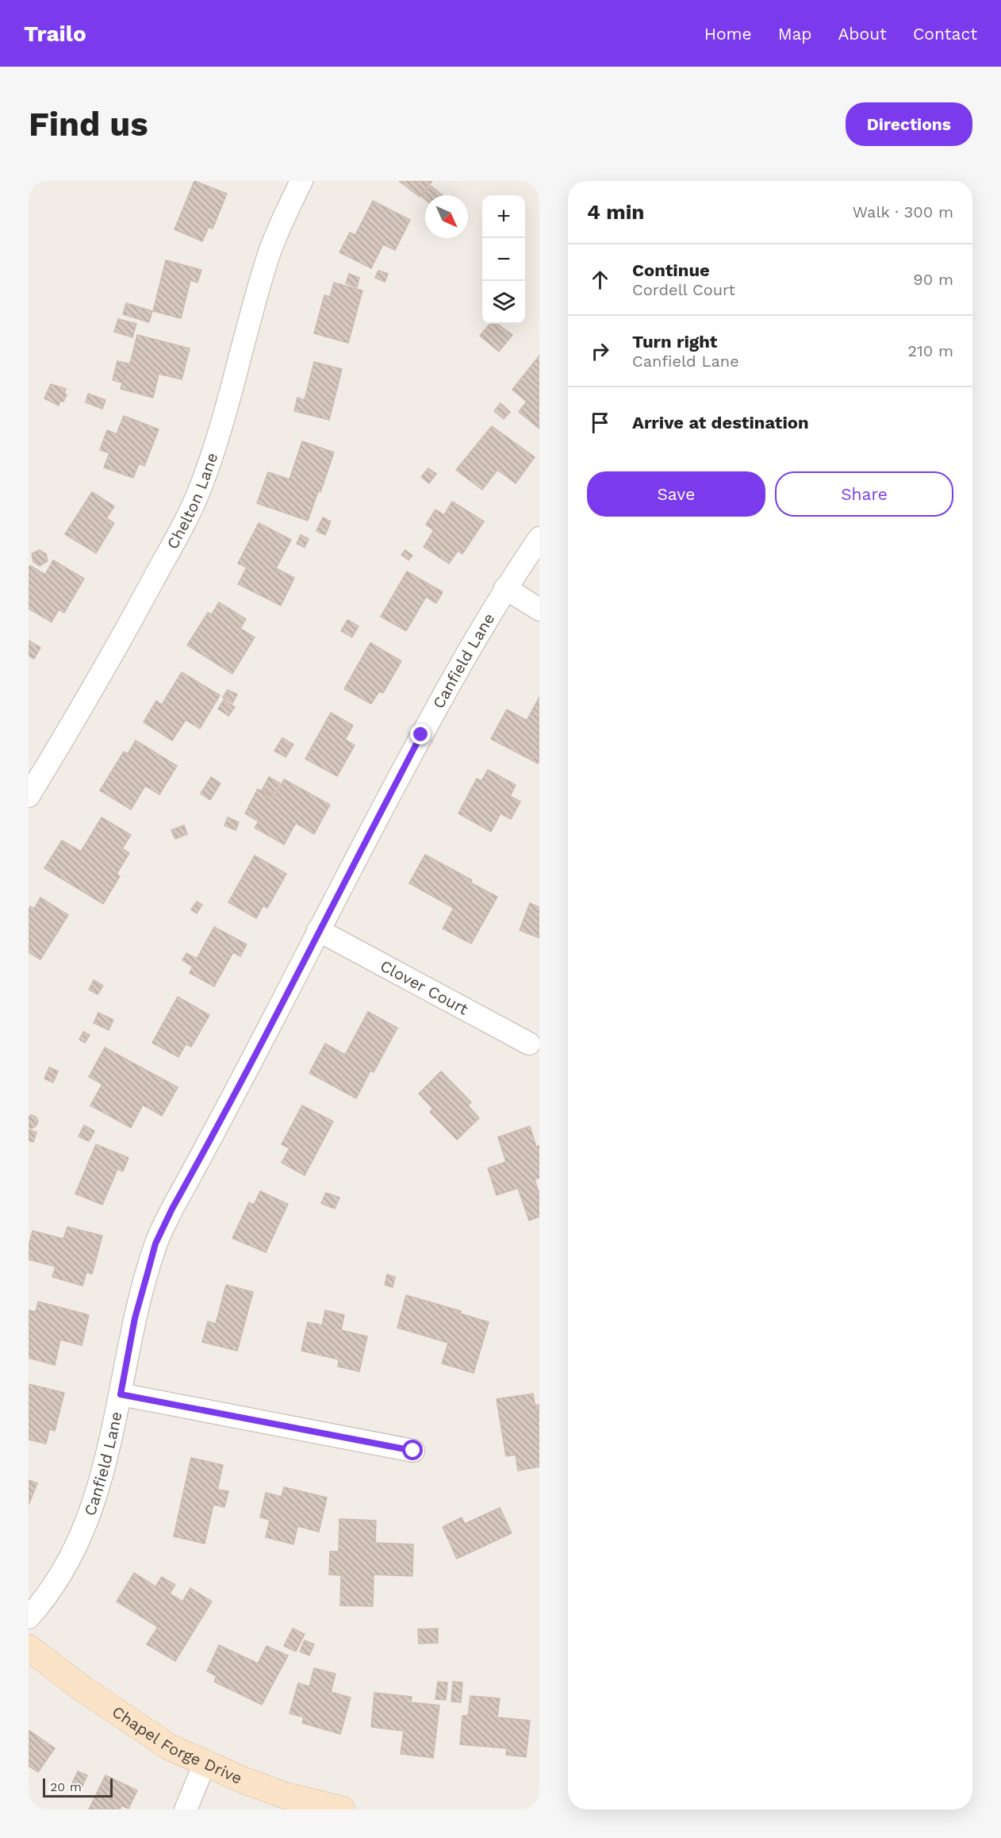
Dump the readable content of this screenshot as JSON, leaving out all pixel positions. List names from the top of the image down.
{
  "streets": {
    "street": [
      "Chelton Lane",
      "Canfield Lane",
      "Clover Court",
      "Chapel Forge Drive"
    ]
  },
  "crossings": [
    ["Canfield Lane", "Clover Court"]
  ],
  "scale_bar": "20 m",
  "north": "bottom right",
  "page": {
    "header": "Trailo",
    "nav": [
      "Home",
      "Map",
      "About",
      "Contact"
    ],
    "buttons": [
      "Directions",
      ["Save", "Share"]
    ],
    "title": "Find us",
    "heading": ["4 min", "Walk · 300 m"],
    "map_buttons": ["+", "−"],
    "list": [
      ["Continue", "Cordell Court", "90 m"],
      ["Turn right", "Canfield Lane", "210 m"],
      "Arrive at destination"
    ],
    "scale": "20 m"
  }
}
